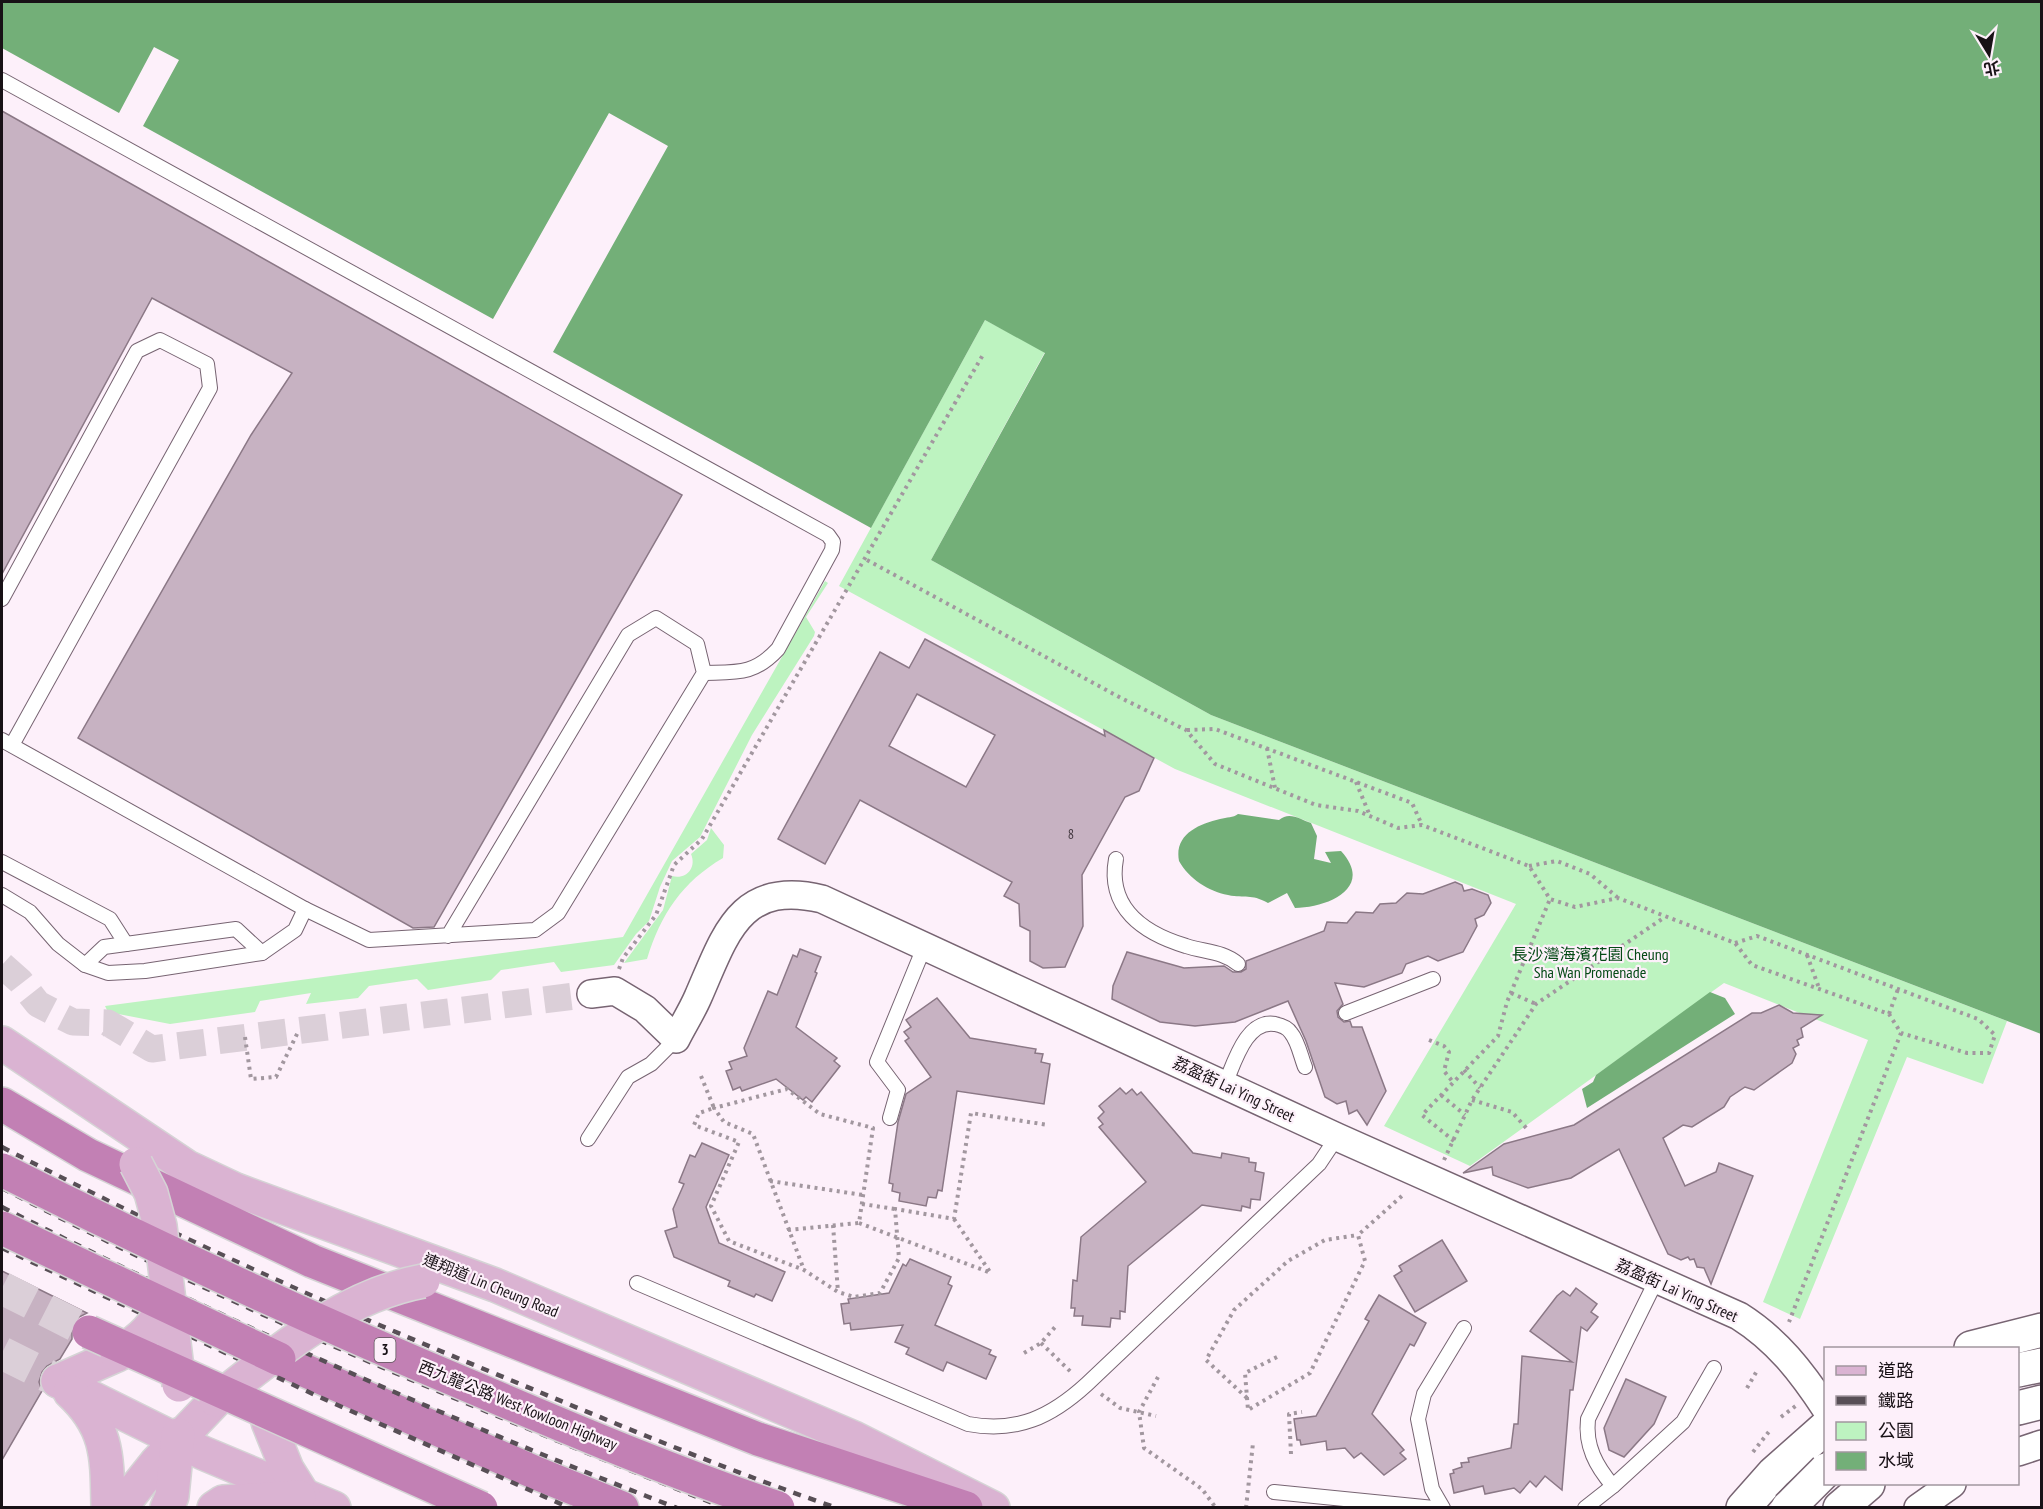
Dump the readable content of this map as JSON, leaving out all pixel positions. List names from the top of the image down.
{
  "streets": {
    "highway": ["3", "西九龍公路 West Kowloon Highway"],
    "main road": ["連翔道 Lin Cheung Road"],
    "street": ["荔盈街 Lai Ying Street"]
  },
  "parks": ["長沙灣海濱花園 Cheung Sha Wan Promenade"],
  "house_numbers": ["8"],
  "legend": [
    "道路",
    "鐵路",
    "公園",
    "水域"
  ],
  "north": "bottom"
}
